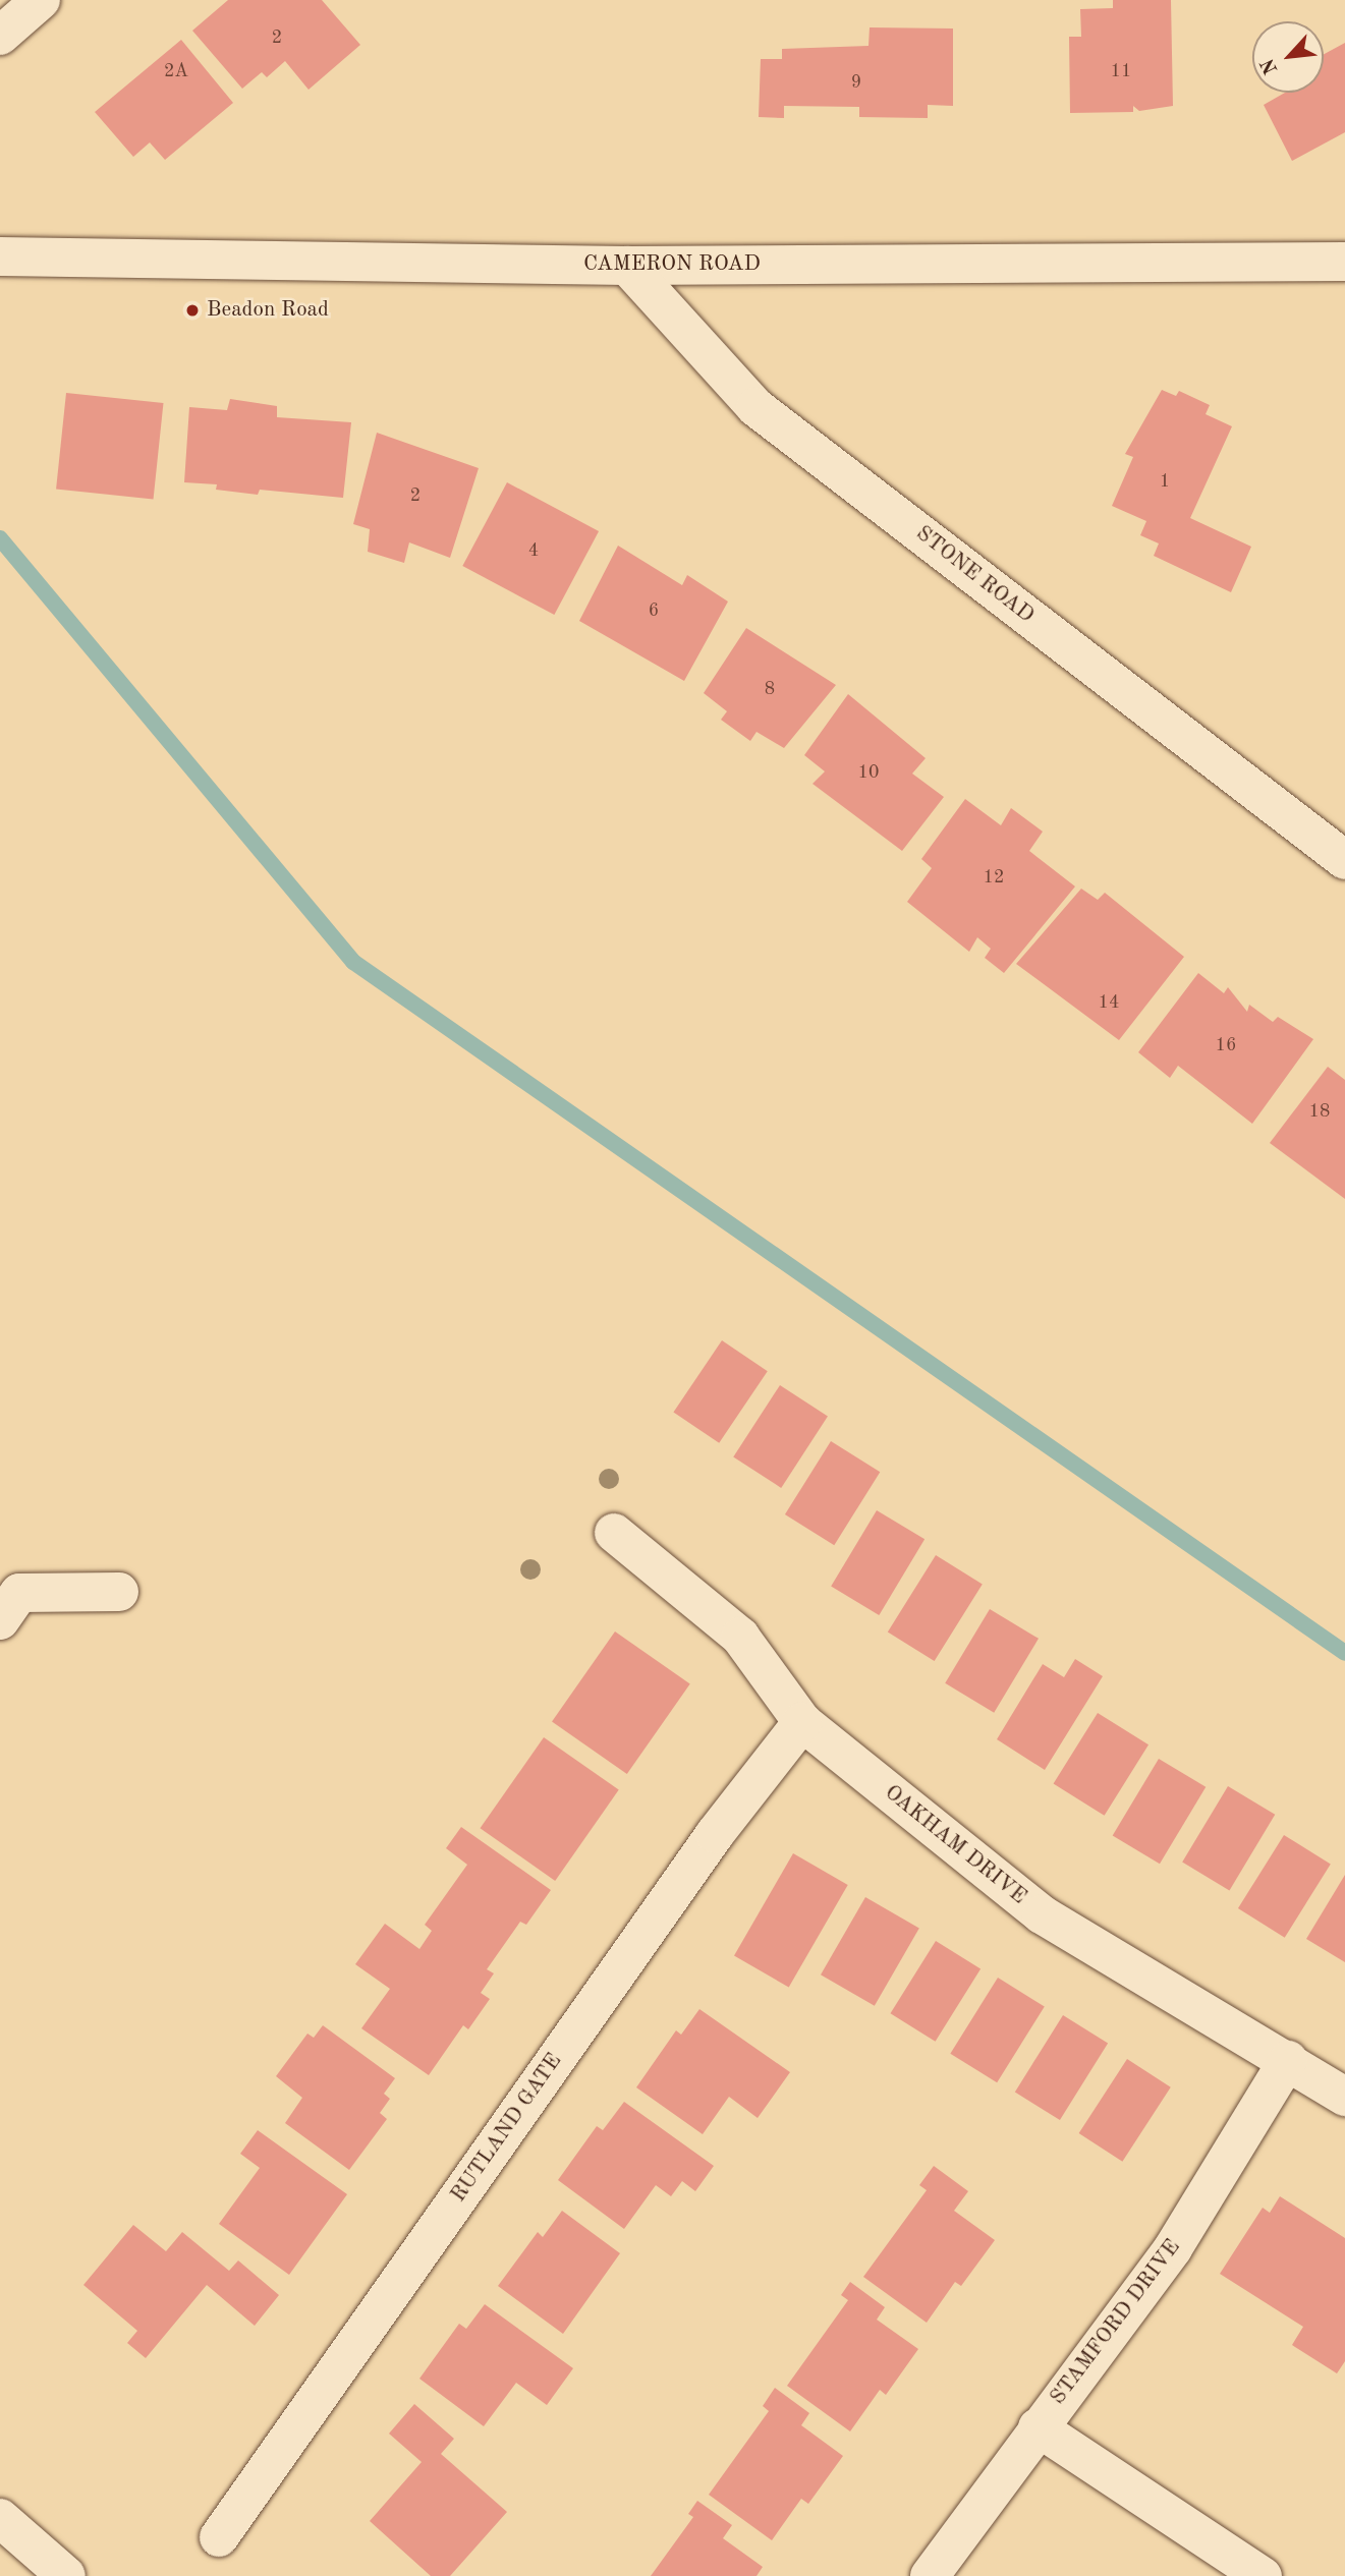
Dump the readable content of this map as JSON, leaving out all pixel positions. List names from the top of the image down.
{
  "streets": {
    "street": [
      "CAMERON ROAD",
      "STONE ROAD",
      "OAKHAM DRIVE",
      "RUTLAND GATE",
      "STAMFORD DRIVE"
    ]
  },
  "crossings": [
    ["CAMERON ROAD", "STONE ROAD"],
    ["OAKHAM DRIVE", "RUTLAND GATE"],
    ["OAKHAM DRIVE", "STAMFORD DRIVE"]
  ],
  "places": ["Beadon Road"],
  "house_numbers": [
    "2",
    "2A",
    "11",
    "9",
    "1",
    "2",
    "4",
    "6",
    "8",
    "10",
    "12",
    "14",
    "16",
    "18"
  ],
  "north": "bottom left"
}
